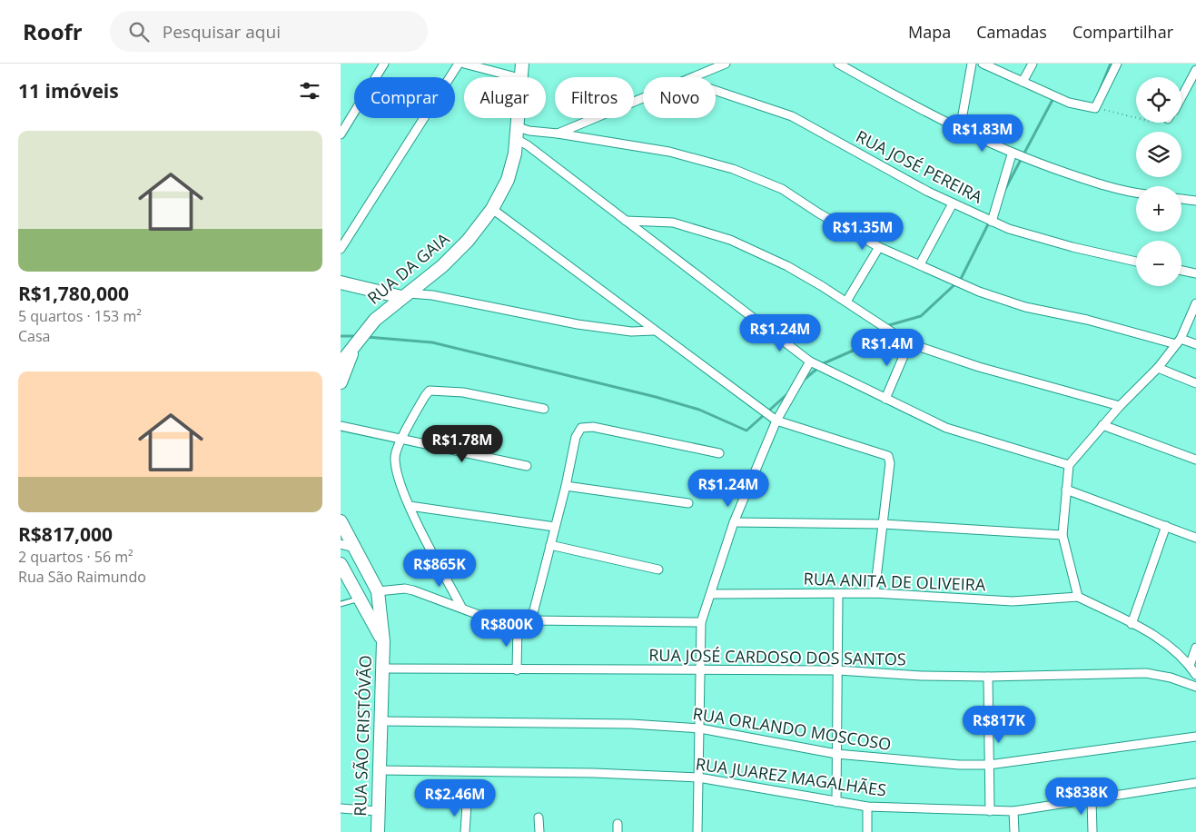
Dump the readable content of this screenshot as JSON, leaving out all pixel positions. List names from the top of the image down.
{
  "streets": {
    "main road": ["RUA DA GAIA", "RUA SÃO CRISTÓVÃO"],
    "street": [
      "RUA JOSÉ PEREIRA",
      "RUA ANITA DE OLIVEIRA",
      "RUA JOSÉ CARDOSO DOS SANTOS",
      "RUA ORLANDO MOSCOSO",
      "RUA JUAREZ MAGALHÃES"
    ]
  },
  "crossings": [
    ["RUA JOSÉ CARDOSO DOS SANTOS", "RUA SÃO CRISTÓVÃO"],
    ["RUA ORLANDO MOSCOSO", "RUA SÃO CRISTÓVÃO"],
    ["RUA SÃO CRISTÓVÃO", "RUA JUAREZ MAGALHÃES"]
  ],
  "page": {
    "header": "Roofr",
    "search": "Pesquisar aqui",
    "nav": ["Mapa", "Camadas", "Compartilhar"],
    "heading": "11 imóveis",
    "map_buttons": ["+", "−"],
    "chip": [
      "Comprar",
      "Alugar",
      "Filtros",
      "Novo"
    ],
    "price": [
      "R$1.83M",
      "R$1.35M",
      "R$1.24M",
      "R$1.4M",
      "R$1.78M",
      "R$1.24M",
      "R$865K",
      "R$800K",
      "R$817K",
      "R$838K",
      "R$2.46M"
    ],
    "list": [
      {
        "name": "R$1,780,000",
        "note": "5 quartos · 153 m² · Casa"
      },
      {
        "name": "R$817,000",
        "note": "2 quartos · 56 m² · Rua São Raimundo"
      }
    ]
  }
}
